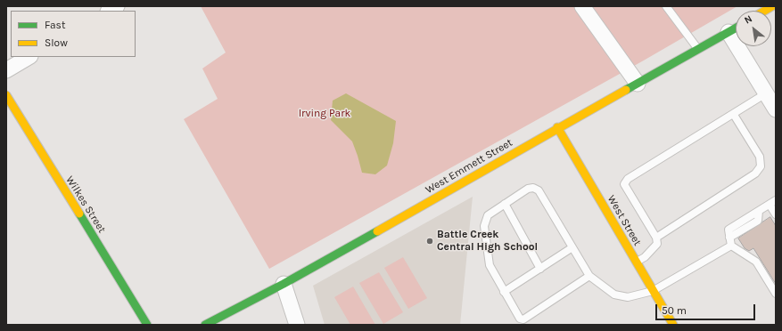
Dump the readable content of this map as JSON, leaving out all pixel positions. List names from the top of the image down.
{
  "streets": {
    "street": ["West Emmett Street", "Wilkes Street", "West Street"]
  },
  "crossings": [
    ["West Emmett Street", "West Street"]
  ],
  "parks": ["Irving Park"],
  "places": ["Battle Creek Central High School"],
  "legend": ["Fast", "Slow"],
  "scale_bar": "50 m",
  "north": "top left"
}
